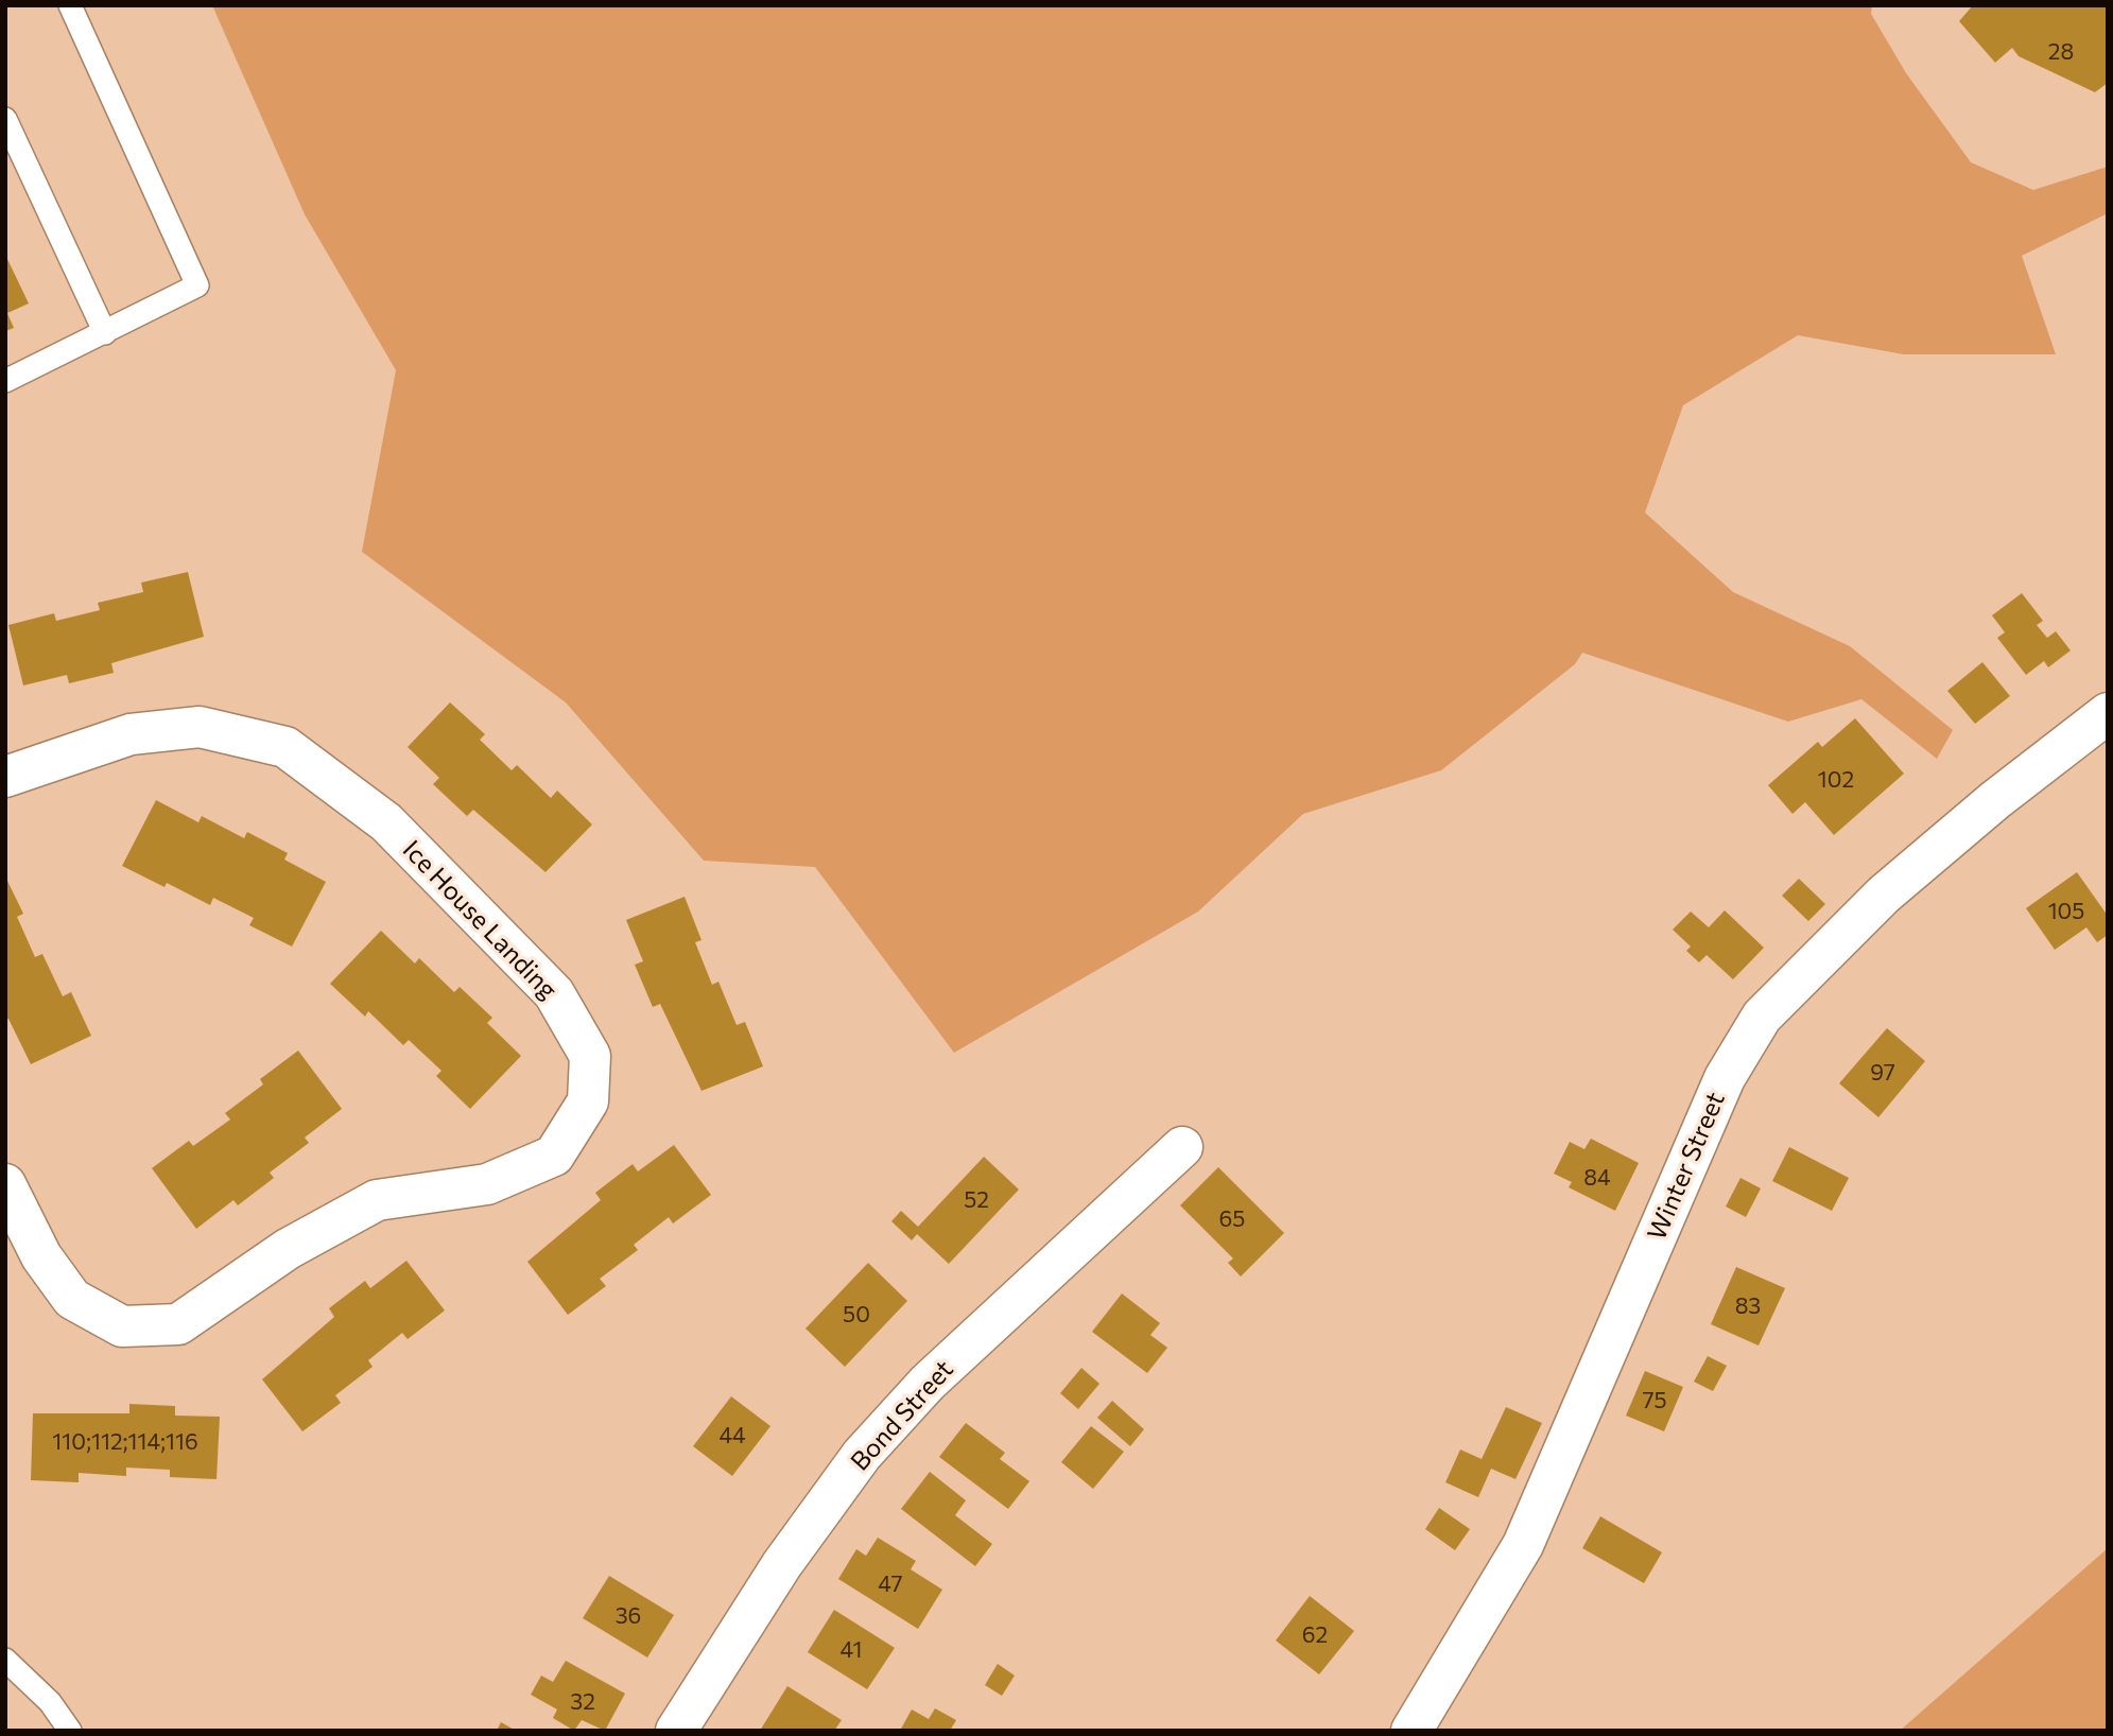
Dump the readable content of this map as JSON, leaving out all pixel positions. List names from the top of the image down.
{
  "streets": {
    "street": ["Ice House Landing", "Winter Street", "Bond Street"]
  },
  "house_numbers": [
    "28",
    "102",
    "105",
    "97",
    "84",
    "52",
    "65",
    "83",
    "50",
    "75",
    "44",
    "110;112;114;116",
    "47",
    "36",
    "62",
    "41",
    "32"
  ]
}
